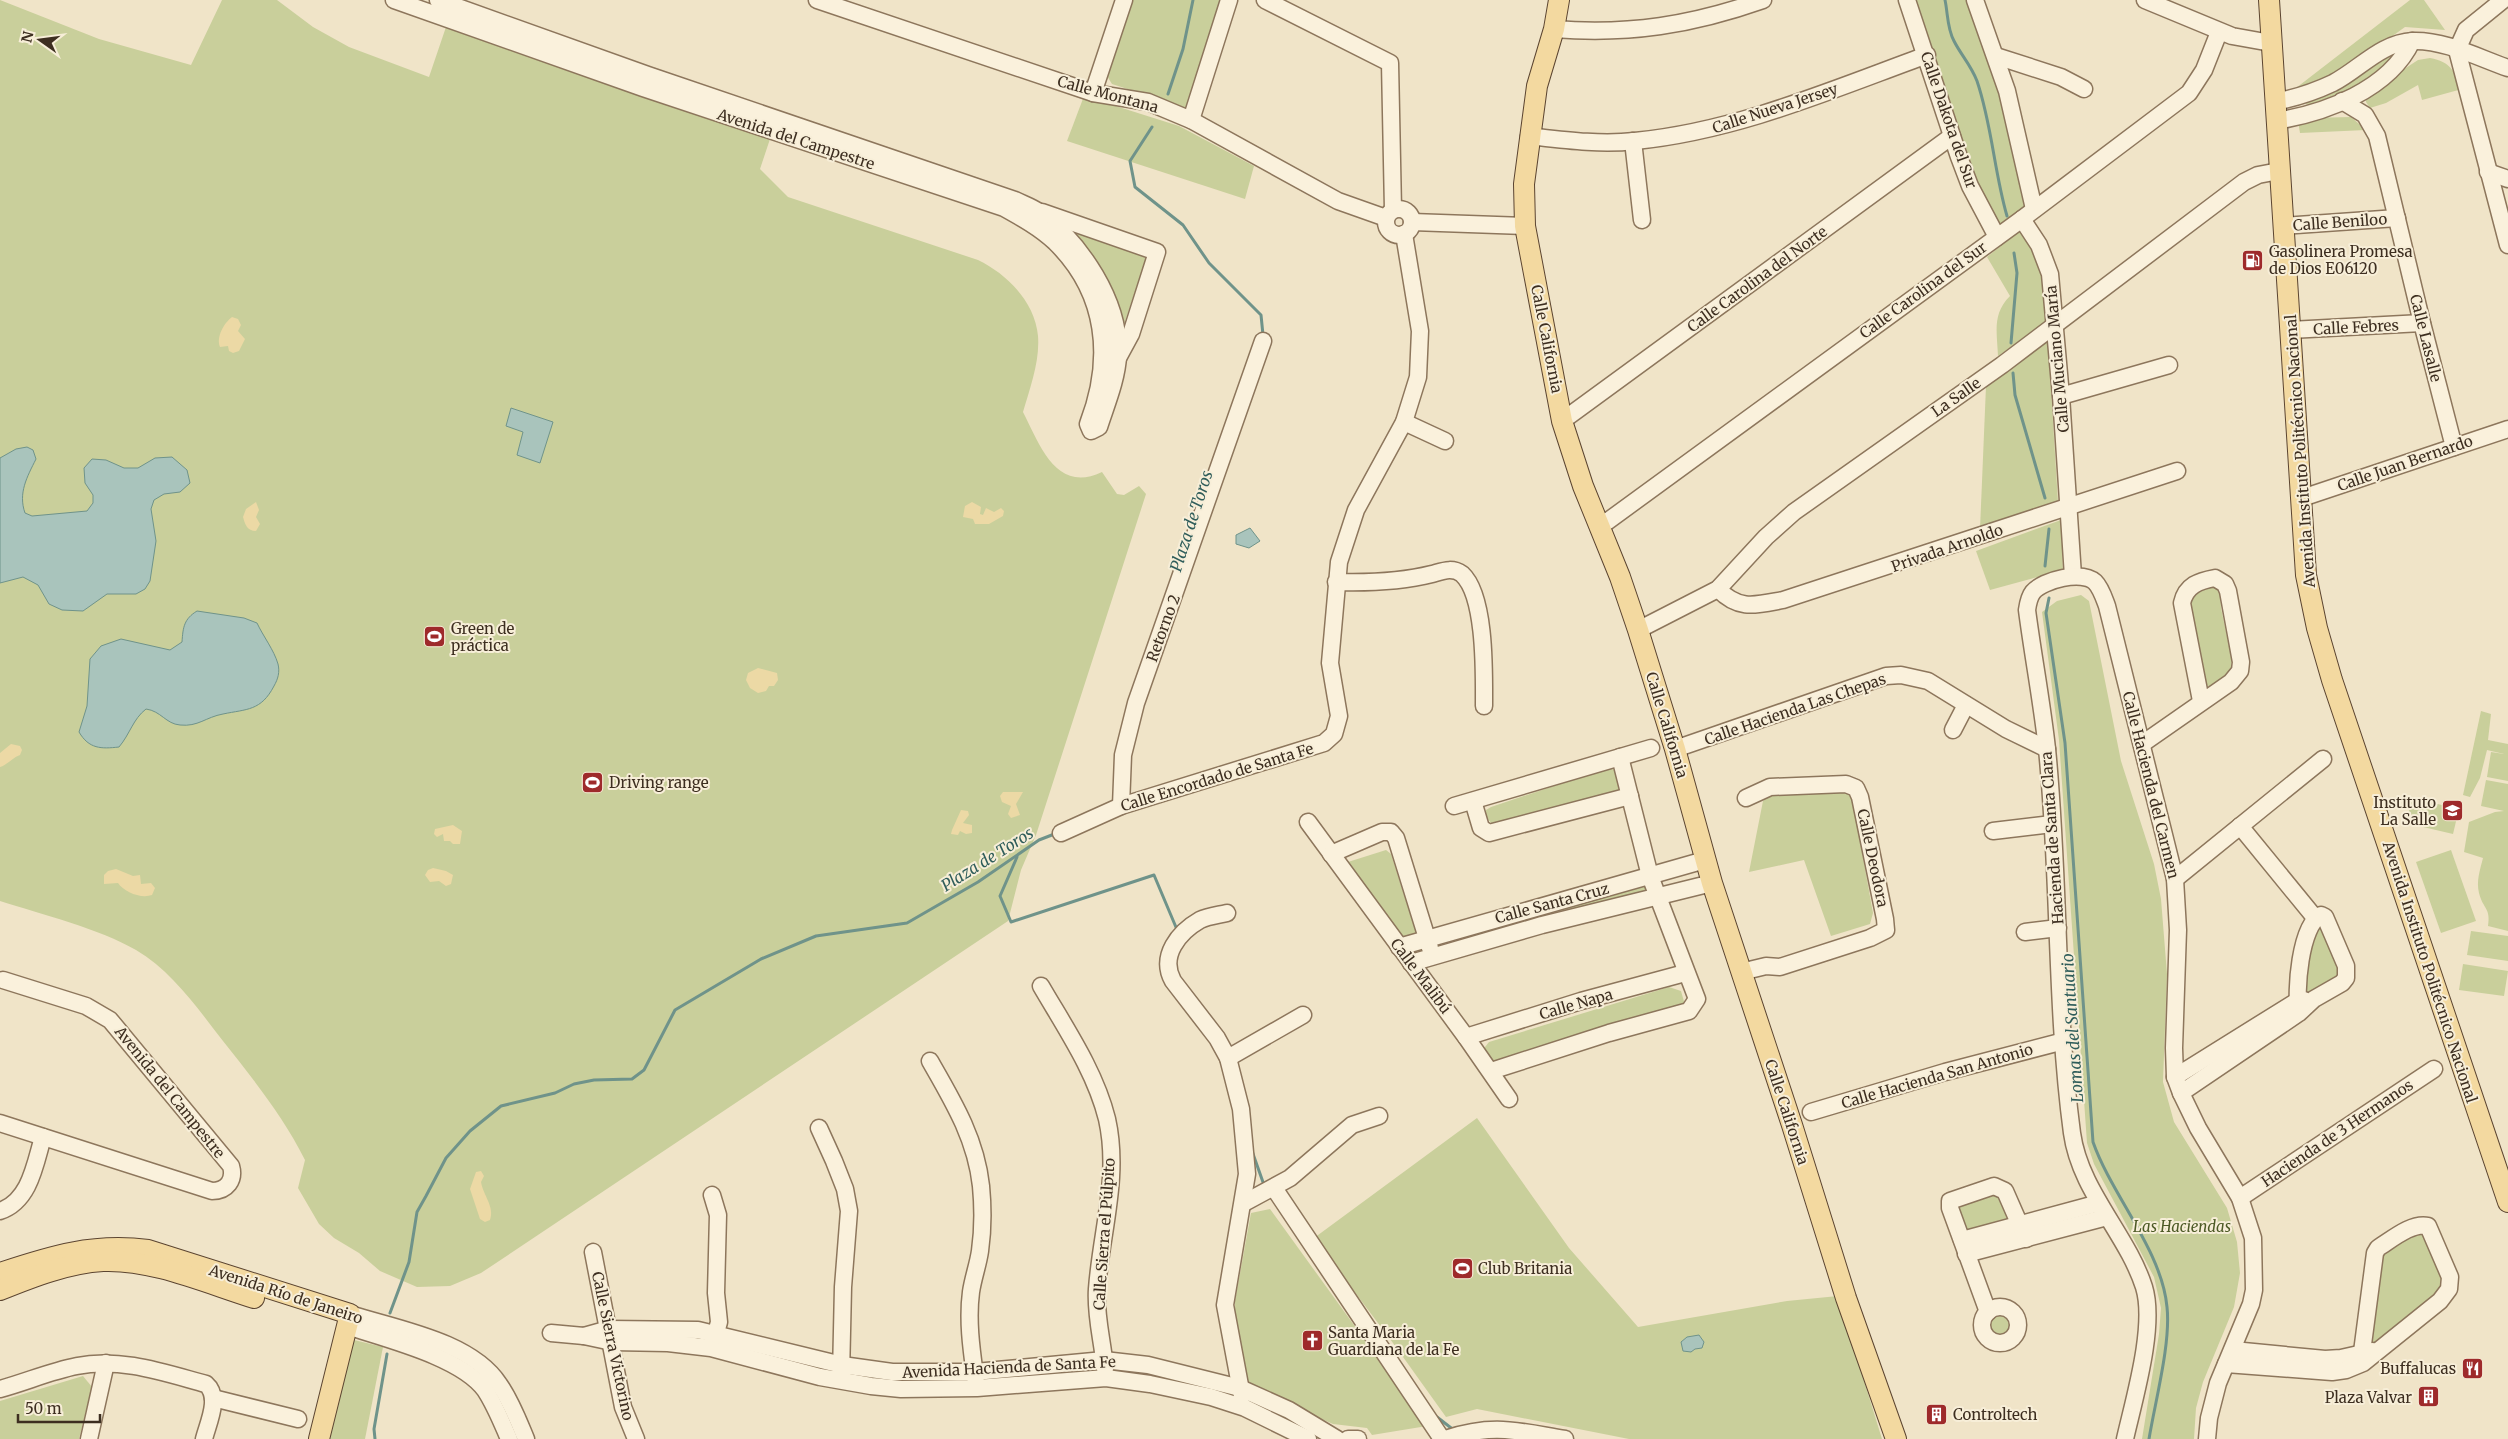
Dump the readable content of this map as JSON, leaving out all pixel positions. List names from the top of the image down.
{
  "streets": {
    "main road": ["Calle California", "Avenida Instituto Politécnico Nacional", "Avenida Río de Janeiro"],
    "street": [
      "Calle Montana",
      "Calle Nueva Jersey",
      "Calle Dakota del Sur",
      "Avenida del Campestre",
      "Calle Beniloo",
      "Calle Carolina del Norte",
      "Calle Carolina del Sur",
      "Calle Febres",
      "Calle Lasalle",
      "Calle Muciano María",
      "La Salle",
      "Calle Juan Bernardo",
      "Privada Arnoldo",
      "Retorno 2",
      "Calle Hacienda Las Chepas",
      "Calle Encordado de Santa Fe",
      "Calle Hacienda del Carmen",
      "Hacienda de Santa Clara",
      "Calle Deodora",
      "Calle Santa Cruz",
      "Calle Malibú",
      "Calle Napa",
      "Calle Hacienda San Antonio",
      "Hacienda de 3 Hermanos",
      "Calle Sierra el Púlpito",
      "Calle Sierra Victorino",
      "Avenida Hacienda de Santa Fe"
    ]
  },
  "crossings": [
    ["Calle Montana", "Calle Encordado de Santa Fe"],
    ["Calle Nueva Jersey", "Calle Dakota del Sur"],
    ["Calle Nueva Jersey", "Calle California"],
    ["Calle Dakota del Sur", "Calle Carolina del Norte"],
    ["Calle Dakota del Sur", "Calle Carolina del Sur"],
    ["Calle Beniloo", "Calle Lasalle"],
    ["Calle Beniloo", "Avenida Instituto Politécnico Nacional"],
    ["Calle Carolina del Norte", "Calle California"],
    ["Calle Carolina del Sur", "Calle California"],
    ["Calle Carolina del Sur", "Calle Muciano María"],
    ["Calle Febres", "Calle Lasalle"],
    ["Calle Febres", "Avenida Instituto Politécnico Nacional"],
    ["Calle Lasalle", "Calle Juan Bernardo"],
    ["Calle California", "La Salle"],
    ["Calle California", "Calle Hacienda Las Chepas"],
    ["Calle California", "Calle Deodora"],
    ["Calle California", "Calle Santa Cruz"],
    ["Calle Muciano María", "La Salle"],
    ["Calle Muciano María", "Privada Arnoldo"],
    ["Calle Muciano María", "Calle Hacienda del Carmen"],
    ["Calle Muciano María", "Hacienda de Santa Clara"],
    ["La Salle", "Avenida Instituto Politécnico Nacional"],
    ["La Salle", "Privada Arnoldo"],
    ["Avenida Instituto Politécnico Nacional", "Calle Juan Bernardo"],
    ["Retorno 2", "Calle Encordado de Santa Fe"],
    ["Calle Hacienda Las Chepas", "Hacienda de Santa Clara"],
    ["Calle Hacienda del Carmen", "Hacienda de Santa Clara"],
    ["Calle Hacienda del Carmen", "Hacienda de 3 Hermanos"],
    ["Hacienda de Santa Clara", "Calle Hacienda San Antonio"],
    ["Calle Santa Cruz", "Calle Malibú"],
    ["Calle Malibú", "Calle Napa"],
    ["Calle Sierra el Púlpito", "Avenida Hacienda de Santa Fe"],
    ["Calle Sierra Victorino", "Avenida Hacienda de Santa Fe"]
  ],
  "water": ["Plaza de Toros", "Lomas del Santuario"],
  "parks": ["Las Haciendas"],
  "places": {
    "fuel station": ["Gasolinera Promesa de Dios E06120"],
    "sports": ["Green de práctica", "Driving range", "Club Britania"],
    "school or university": ["Instituto La Salle"],
    "church": ["Santa Maria Guardiana de la Fe"],
    "restaurant": ["Buffalucas"],
    "building": ["Plaza Valvar", "Controltech"]
  },
  "scale_bar": "50 m",
  "north": "left"
}
